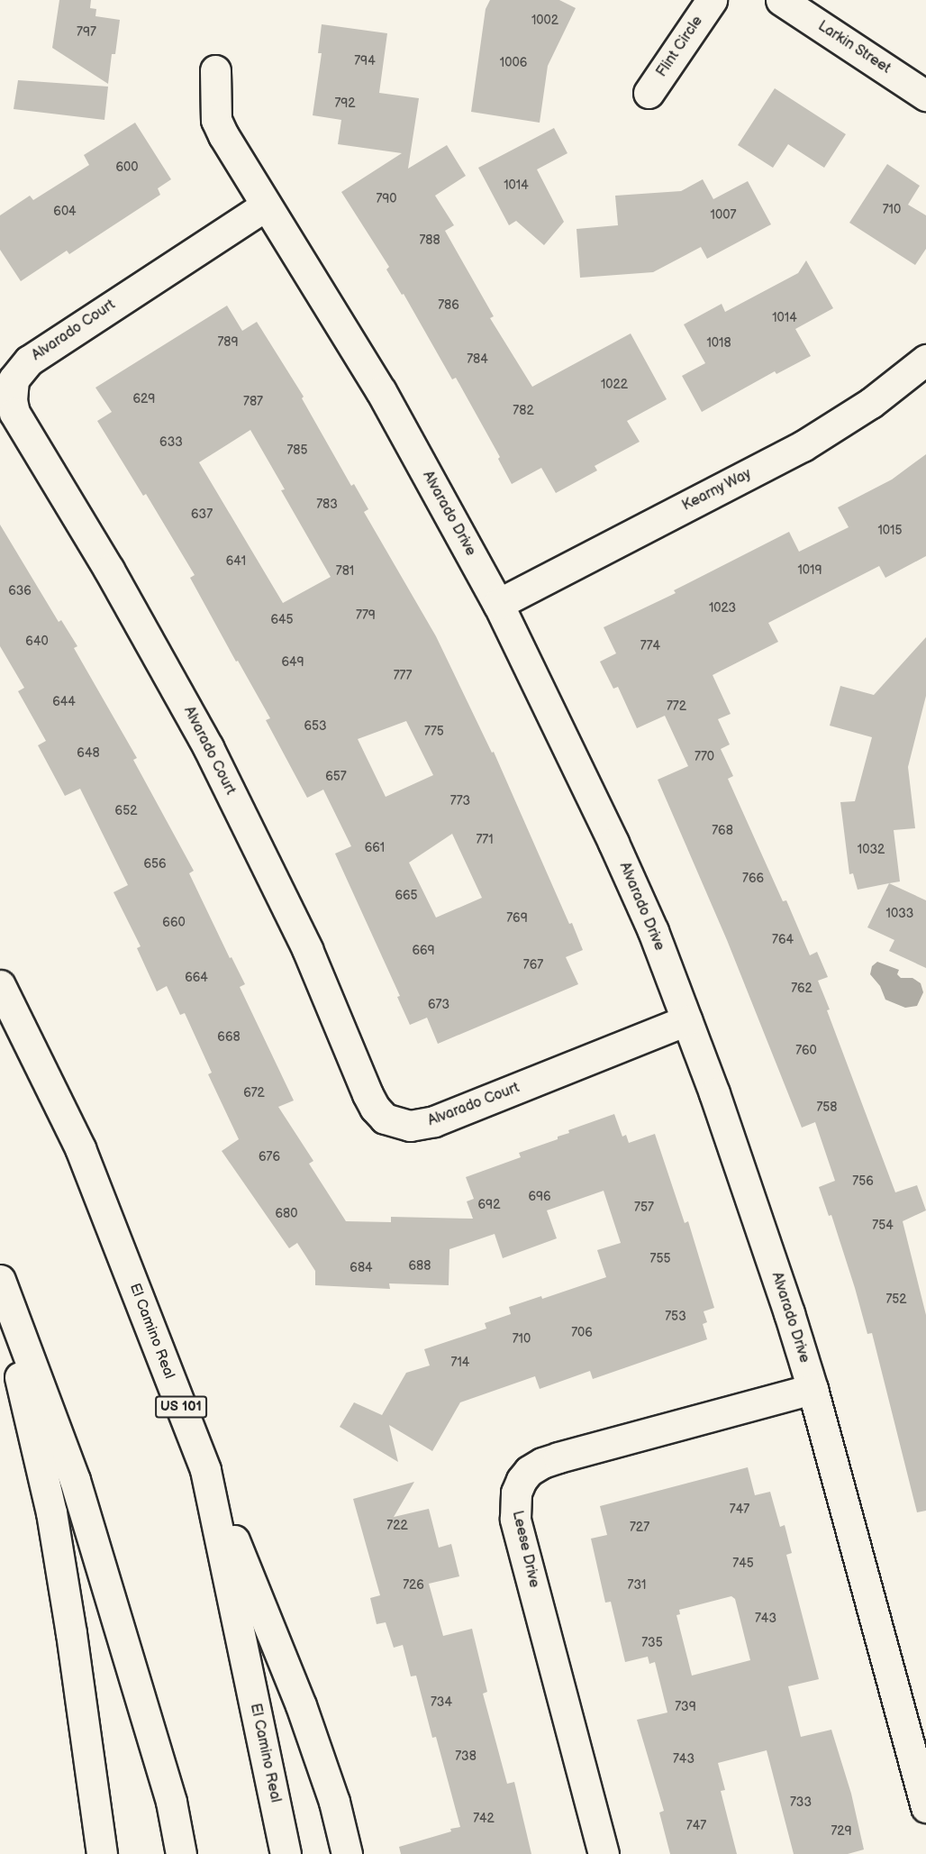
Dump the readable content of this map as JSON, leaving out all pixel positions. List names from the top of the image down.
{
  "streets": {
    "main road": [
      "Flint Circle",
      "Larkin Street",
      "Alvarado Court",
      "Kearny Way",
      "Alvarado Drive",
      "El Camino Real",
      "US 101",
      "Leese Drive"
    ]
  },
  "crossings": [
    ["Alvarado Court", "Alvarado Drive"],
    ["Kearny Way", "Alvarado Drive"],
    ["Alvarado Drive", "Leese Drive"]
  ],
  "house_numbers": [
    "1002",
    "797",
    "794",
    "1006",
    "792",
    "600",
    "1014",
    "790",
    "710",
    "604",
    "1007",
    "788",
    "786",
    "1014",
    "789",
    "1018",
    "784",
    "1022",
    "629",
    "787",
    "782",
    "633",
    "785",
    "783",
    "637",
    "1015",
    "641",
    "1019",
    "781",
    "636",
    "1023",
    "779",
    "645",
    "640",
    "774",
    "649",
    "777",
    "644",
    "772",
    "653",
    "775",
    "648",
    "770",
    "657",
    "773",
    "652",
    "768",
    "771",
    "661",
    "1032",
    "656",
    "766",
    "665",
    "1033",
    "769",
    "660",
    "764",
    "669",
    "767",
    "664",
    "762",
    "673",
    "668",
    "760",
    "672",
    "758",
    "676",
    "756",
    "696",
    "692",
    "757",
    "680",
    "754",
    "755",
    "688",
    "684",
    "752",
    "753",
    "706",
    "710",
    "714",
    "747",
    "722",
    "727",
    "745",
    "726",
    "731",
    "743",
    "735",
    "734",
    "739",
    "738",
    "743",
    "733",
    "742",
    "747",
    "729"
  ]
}
